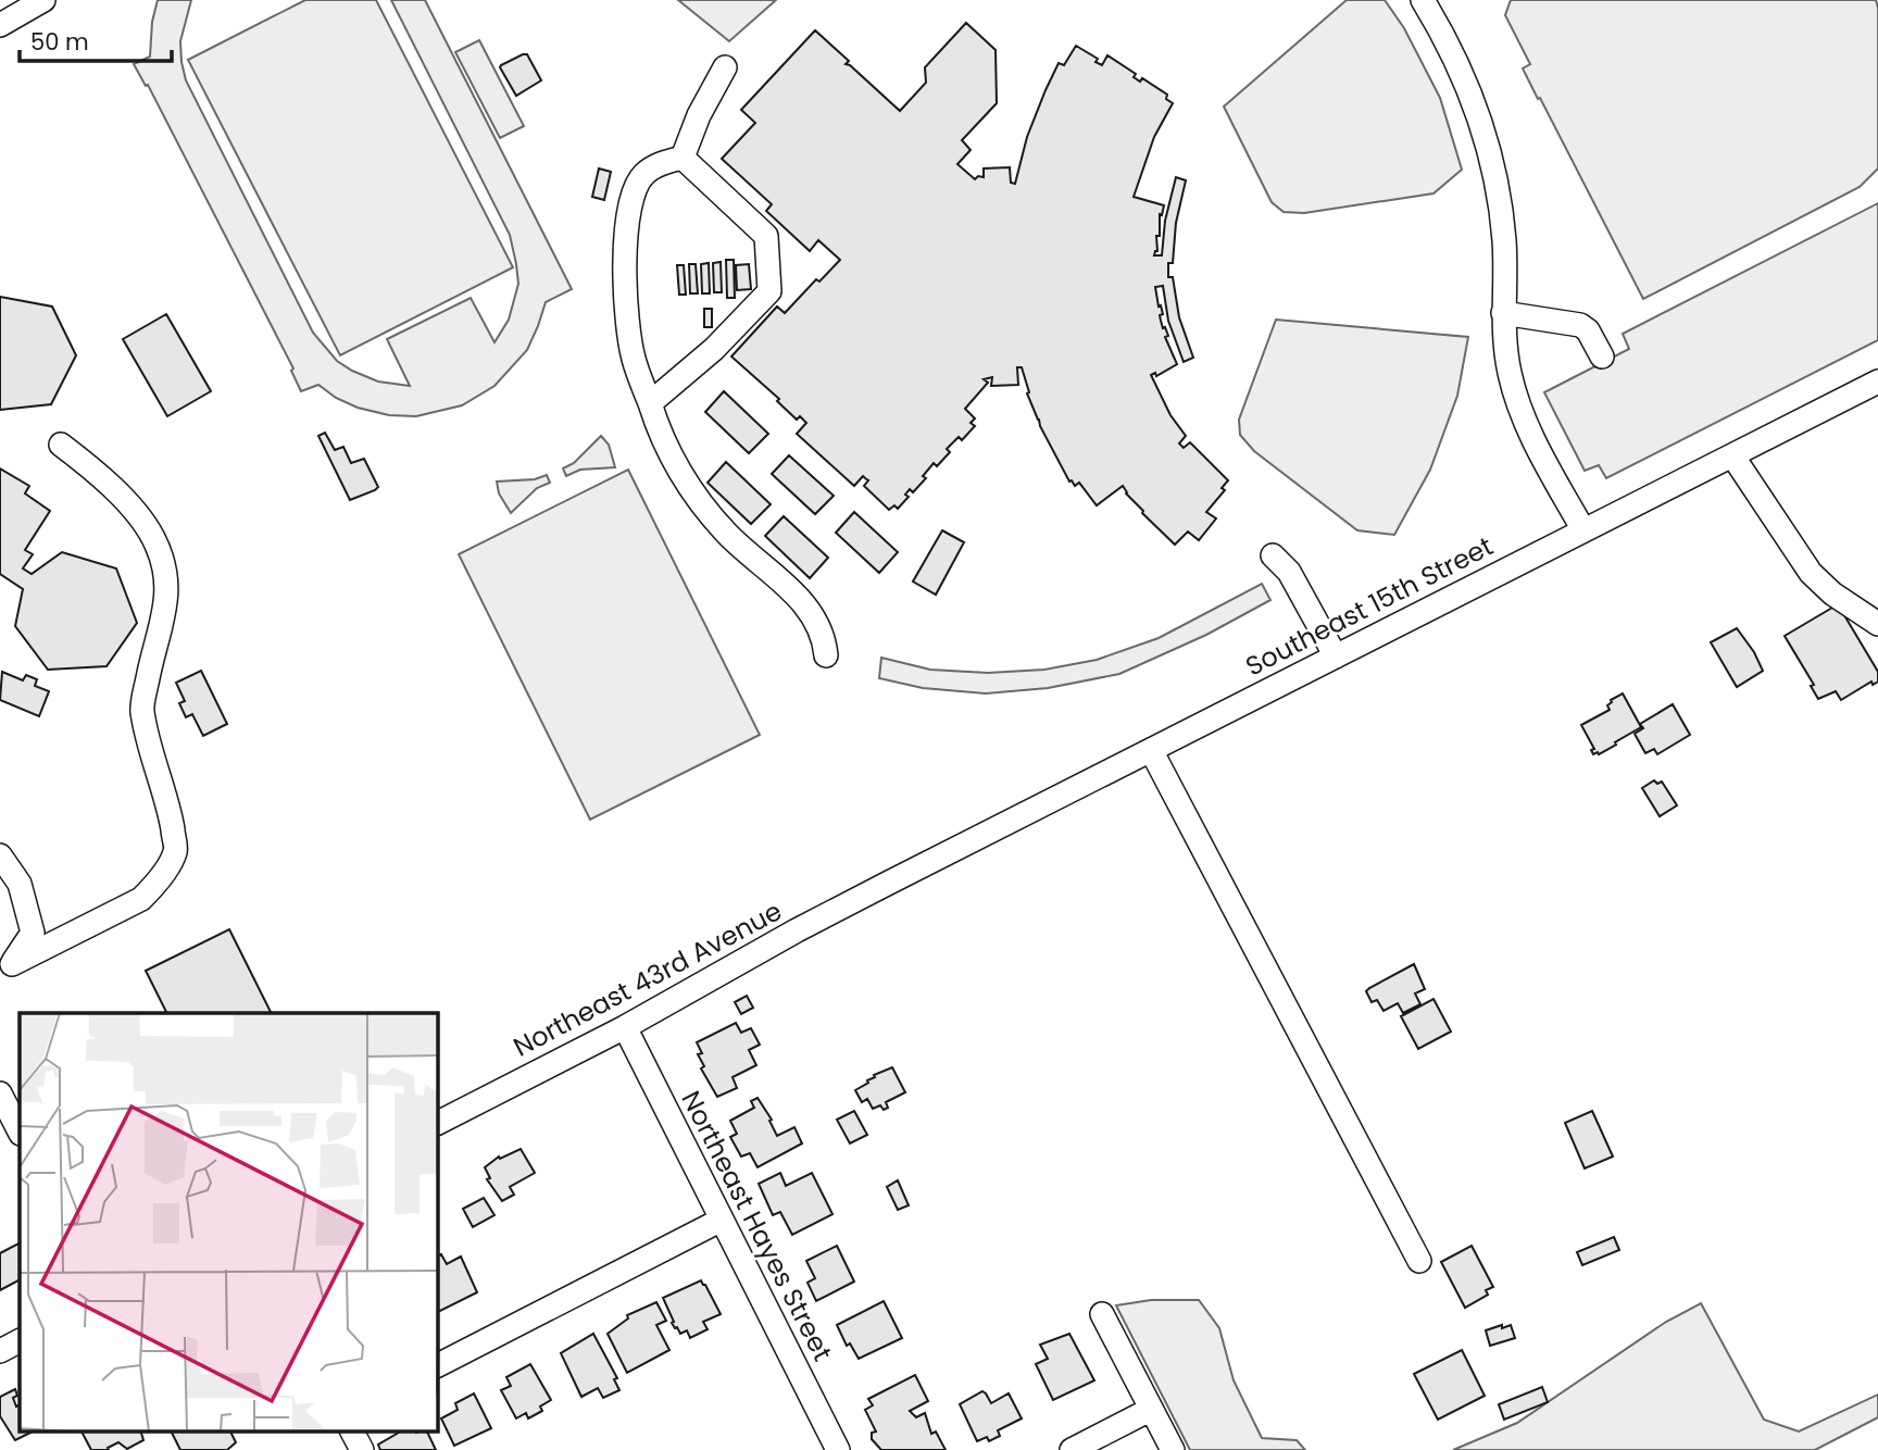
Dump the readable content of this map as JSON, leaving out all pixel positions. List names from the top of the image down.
{
  "streets": {
    "street": ["Southeast 15th Street", "Northeast 43rd Avenue", "Northeast Hayes Street"]
  },
  "crossings": [
    ["Southeast 15th Street", "Northeast 43rd Avenue"],
    ["Northeast 43rd Avenue", "Northeast Hayes Street"]
  ],
  "scale_bar": "50 m"
}
